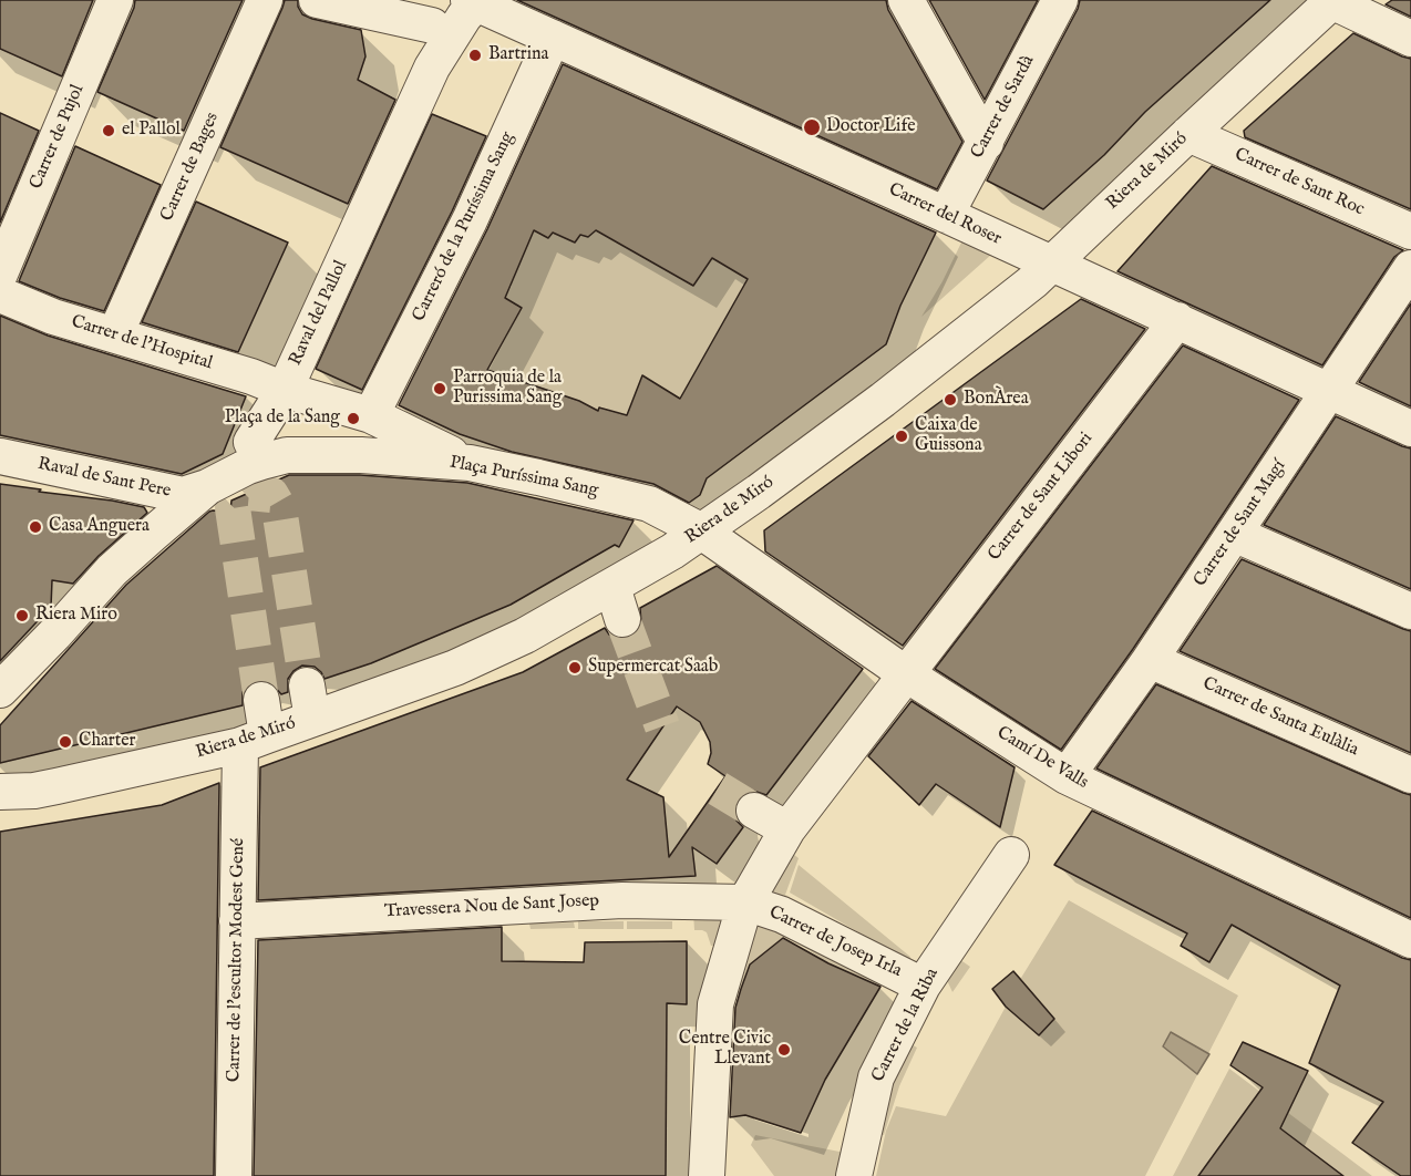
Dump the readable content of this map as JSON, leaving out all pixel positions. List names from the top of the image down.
{
  "streets": {
    "street": [
      "Carrer de Sardà",
      "Carrer de Pujol",
      "Carrer de Bages",
      "Riera de Miró",
      "Carrer de Sant Roc",
      "Carrer del Roser",
      "Carreró de la Puríssima Sang",
      "Raval del Pallol",
      "Carrer de l'Hospital",
      "Plaça Puríssima Sang",
      "Raval de Sant Pere",
      "Carrer de Sant Libori",
      "Carrer de Sant Magí",
      "Carrer de Santa Eulàlia",
      "Camí De Valls",
      "Travessera Nou de Sant Josep",
      "Carrer de Josep Irla",
      "Carrer de l'escultor Modest Gené",
      "Carrer de la Riba"
    ]
  },
  "crossings": [
    ["Carrer de Sardà", "Carrer del Roser"],
    ["Carrer de Bages", "Carrer de l'Hospital"],
    ["Riera de Miró", "Carrer de Sant Roc"],
    ["Riera de Miró", "Carrer del Roser"],
    ["Riera de Miró", "Plaça Puríssima Sang"],
    ["Riera de Miró", "Camí De Valls"],
    ["Riera de Miró", "Carrer de l'escultor Modest Gené"],
    ["Carrer del Roser", "Carreró de la Puríssima Sang"],
    ["Carrer del Roser", "Raval del Pallol"],
    ["Carrer del Roser", "Carrer de Sant Libori"],
    ["Carrer del Roser", "Carrer de Sant Magí"],
    ["Carreró de la Puríssima Sang", "Carrer de l'Hospital"],
    ["Raval del Pallol", "Carrer de l'Hospital"],
    ["Raval del Pallol", "Plaça Puríssima Sang"],
    ["Carrer de l'Hospital", "Plaça Puríssima Sang"],
    ["Plaça Puríssima Sang", "Camí De Valls"],
    ["Carrer de Sant Libori", "Camí De Valls"],
    ["Carrer de Sant Libori", "Travessera Nou de Sant Josep"],
    ["Carrer de Sant Libori", "Carrer de Josep Irla"],
    ["Carrer de Sant Magí", "Carrer de Santa Eulàlia"],
    ["Carrer de Sant Magí", "Camí De Valls"],
    ["Travessera Nou de Sant Josep", "Carrer de Josep Irla"],
    ["Travessera Nou de Sant Josep", "Carrer de l'escultor Modest Gené"],
    ["Carrer de Josep Irla", "Carrer de la Riba"]
  ],
  "places": [
    "Bartrina",
    "Doctor Life",
    "el Pallol",
    "Parroquia de la Purissima Sang",
    "BonÀrea",
    "Plaça de la Sang",
    "Caixa de Guissona",
    "Casa Anguera",
    "Riera Miro",
    "Supermercat Saab",
    "Charter",
    "Centre Civic Llevant"
  ]
}
